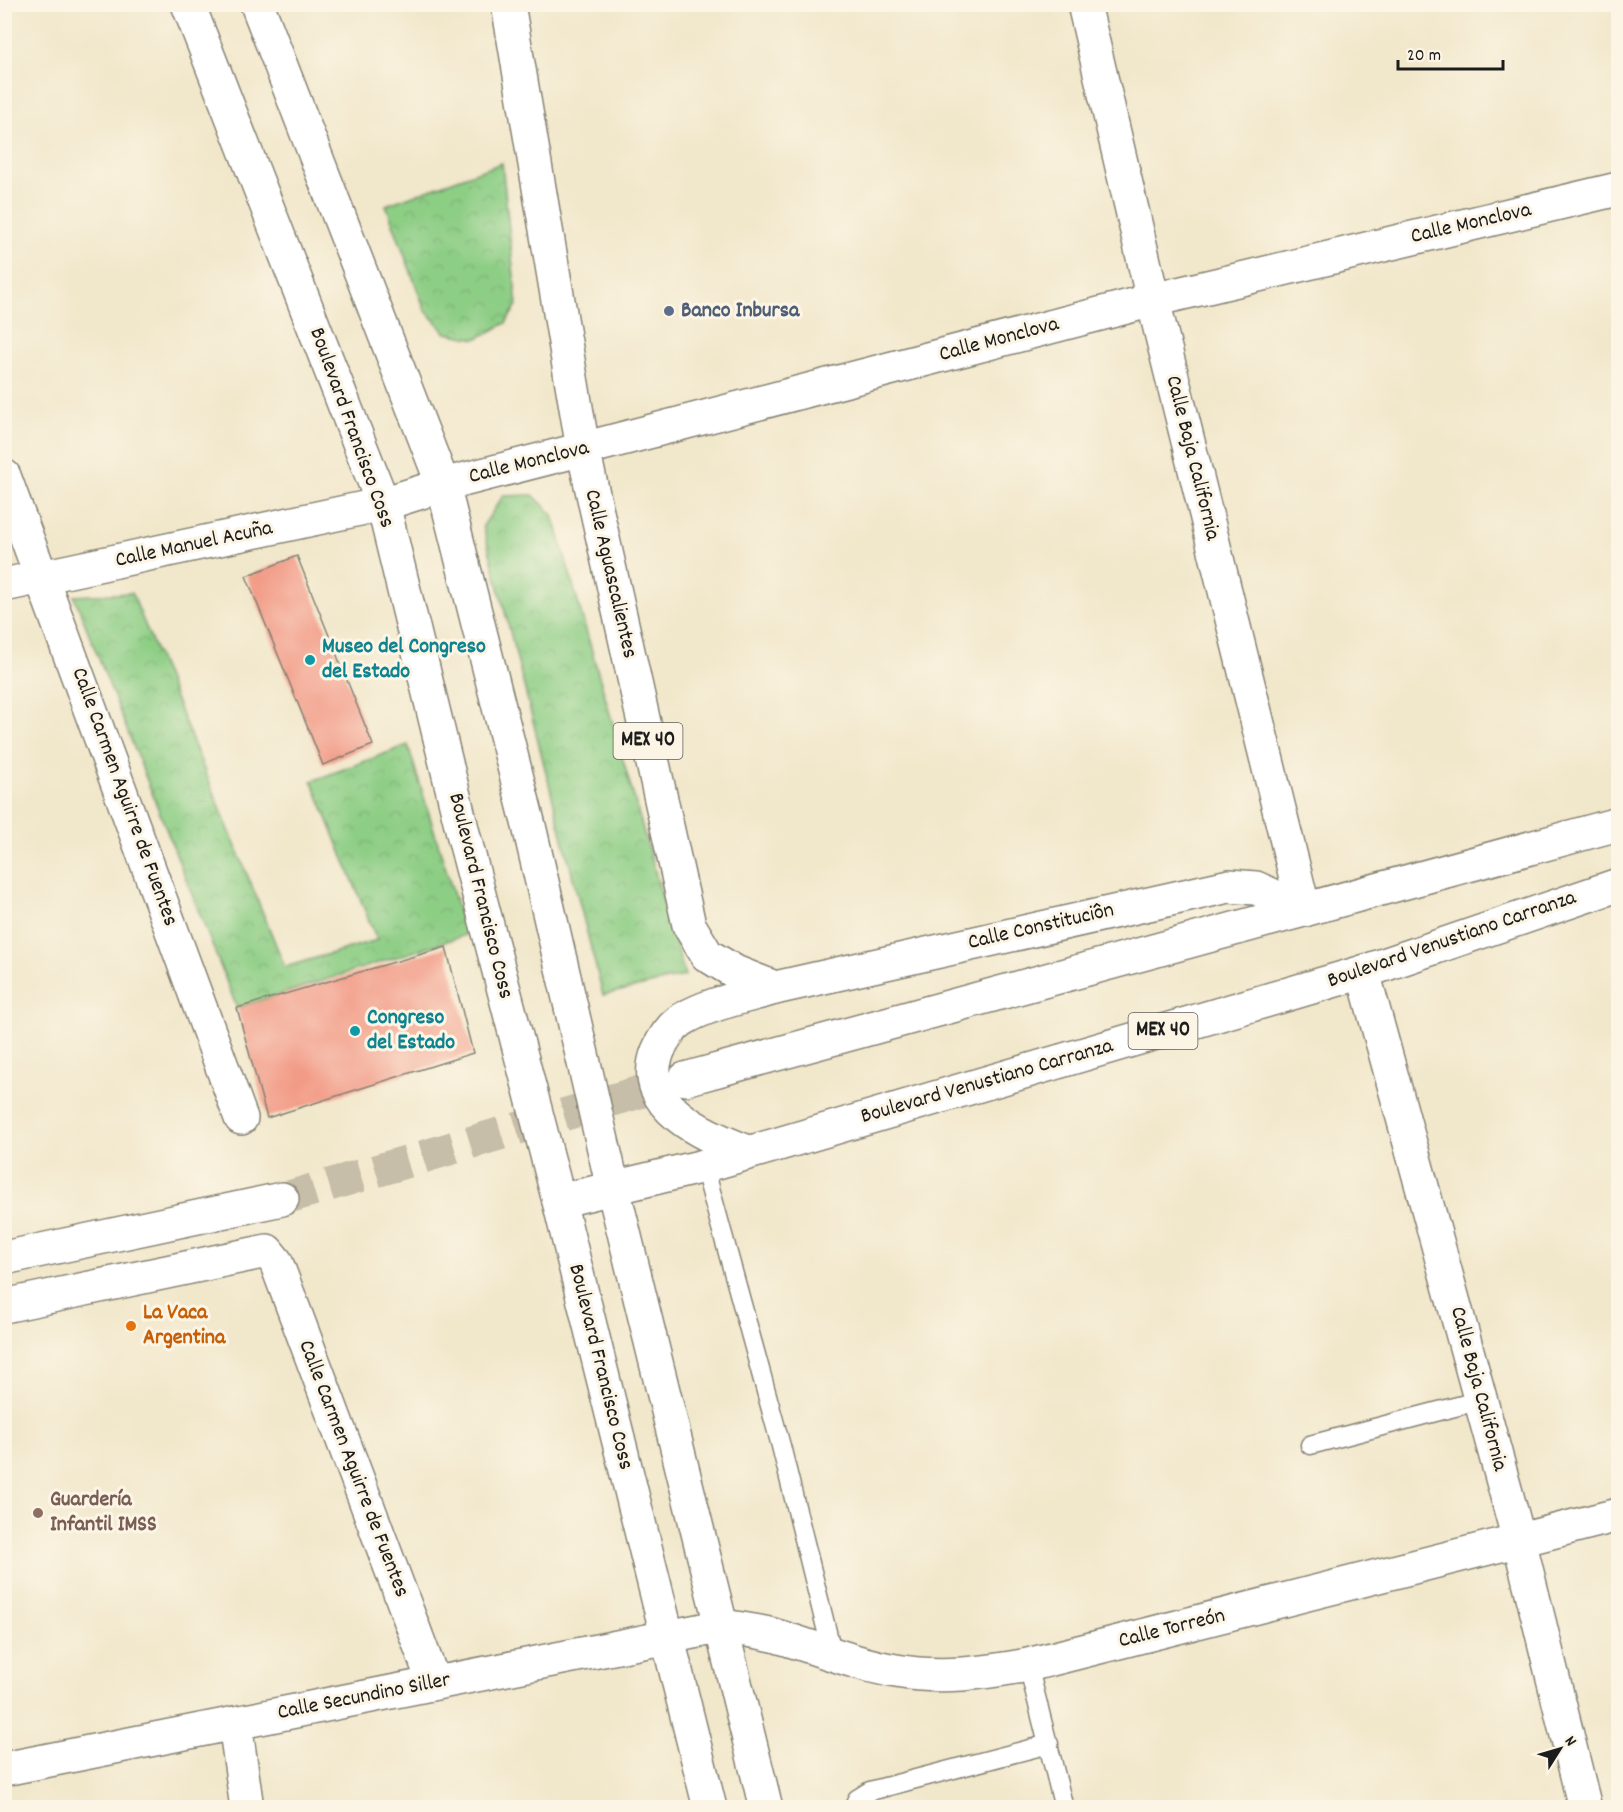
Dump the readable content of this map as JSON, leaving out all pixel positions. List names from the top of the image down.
{
  "streets": {
    "main road": [
      "Calle Monclova",
      "Boulevard Francisco Coss",
      "Calle Baja California",
      "Calle Manuel Acuña",
      "Calle Aguascalientes",
      "MEX 40",
      "Calle Carmen Aguirre de Fuentes",
      "Calle Constituciôn",
      "Boulevard Venustiano Carranza",
      "Calle Torreón",
      "Calle Secundino Siller"
    ]
  },
  "crossings": [
    ["Calle Monclova", "Boulevard Francisco Coss"],
    ["Calle Monclova", "Calle Baja California"],
    ["Calle Monclova", "Calle Manuel Acuña"],
    ["Calle Monclova", "Calle Aguascalientes"],
    ["Boulevard Francisco Coss", "Calle Manuel Acuña"],
    ["Boulevard Francisco Coss", "Boulevard Venustiano Carranza"],
    ["Boulevard Francisco Coss", "Calle Secundino Siller"],
    ["Calle Baja California", "Calle Constituciôn"],
    ["Calle Baja California", "Boulevard Venustiano Carranza"],
    ["Calle Baja California", "Calle Torreón"],
    ["Calle Manuel Acuña", "Calle Carmen Aguirre de Fuentes"],
    ["Calle Aguascalientes", "Calle Constituciôn"],
    ["Calle Carmen Aguirre de Fuentes", "Calle Secundino Siller"],
    ["Calle Constituciôn", "Boulevard Venustiano Carranza"],
    ["Calle Torreón", "Calle Secundino Siller"]
  ],
  "places": [
    "Banco Inbursa",
    "Museo del Congreso del Estado",
    "Congreso del Estado",
    "La Vaca Argentina",
    "Guardería Infantil IMSS"
  ],
  "scale_bar": "20 m",
  "north": "top right"
}
